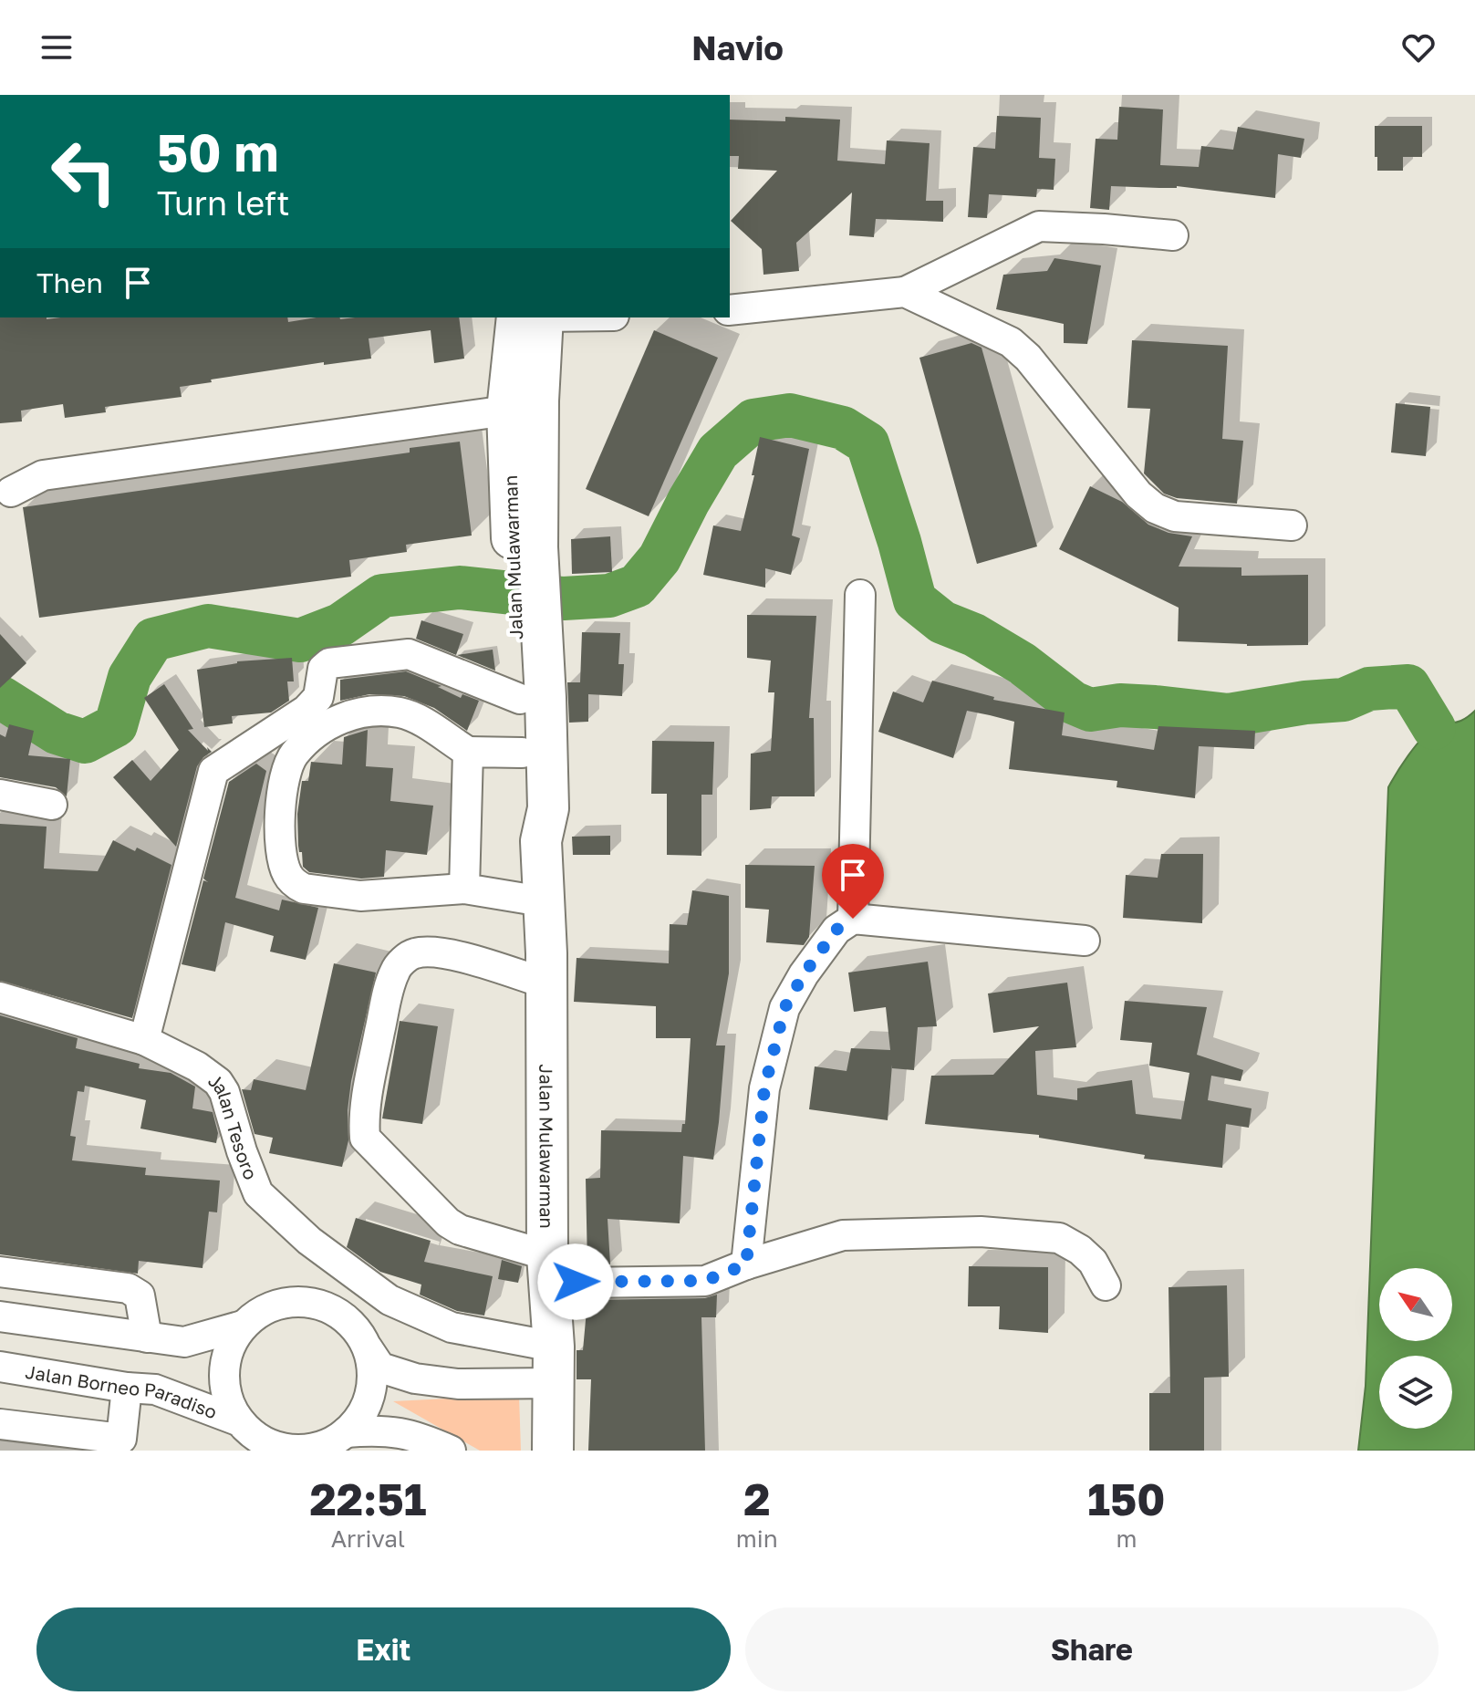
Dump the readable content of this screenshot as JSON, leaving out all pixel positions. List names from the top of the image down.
{
  "streets": {
    "highway": ["Jalan Mulawarman"],
    "street": ["Jalan Tesoro", "Jalan Borneo Paradiso"]
  },
  "crossings": [
    ["Jalan Mulawarman", "Jalan Tesoro"]
  ],
  "north": "top left",
  "page": {
    "header": "Navio",
    "turn": ["50 m", "Turn left"],
    "then": "Then",
    "eta": [
      "22:51",
      "Arrival",
      "2",
      "min",
      "150",
      "m"
    ],
    "buttons": ["Exit", "Share"]
  }
}
